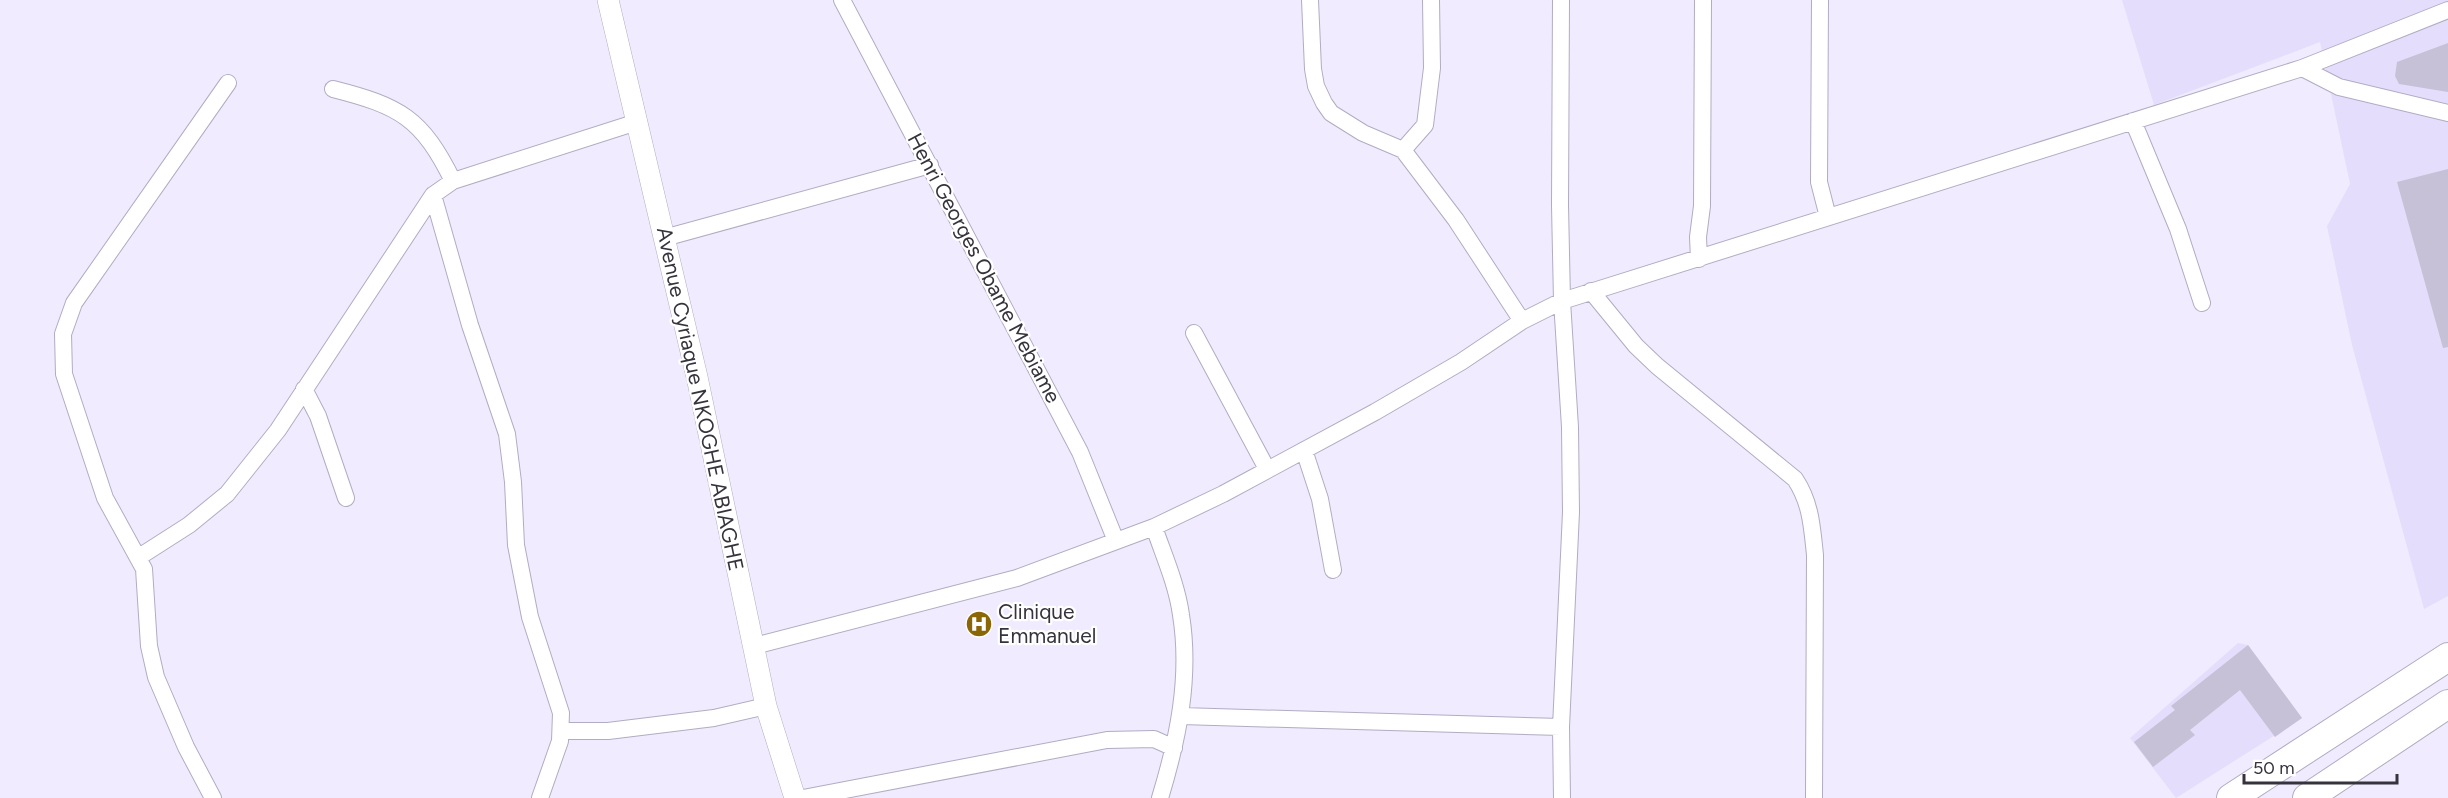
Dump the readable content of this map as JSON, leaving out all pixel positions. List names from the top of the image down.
{
  "streets": {
    "street": ["Henri Georges Obame Mebiame", "Avenue Cyriaque NKOGHE ABIAGHE"]
  },
  "places": {
    "hospital": ["Clinique Emmanuel"]
  },
  "scale_bar": "50 m"
}
